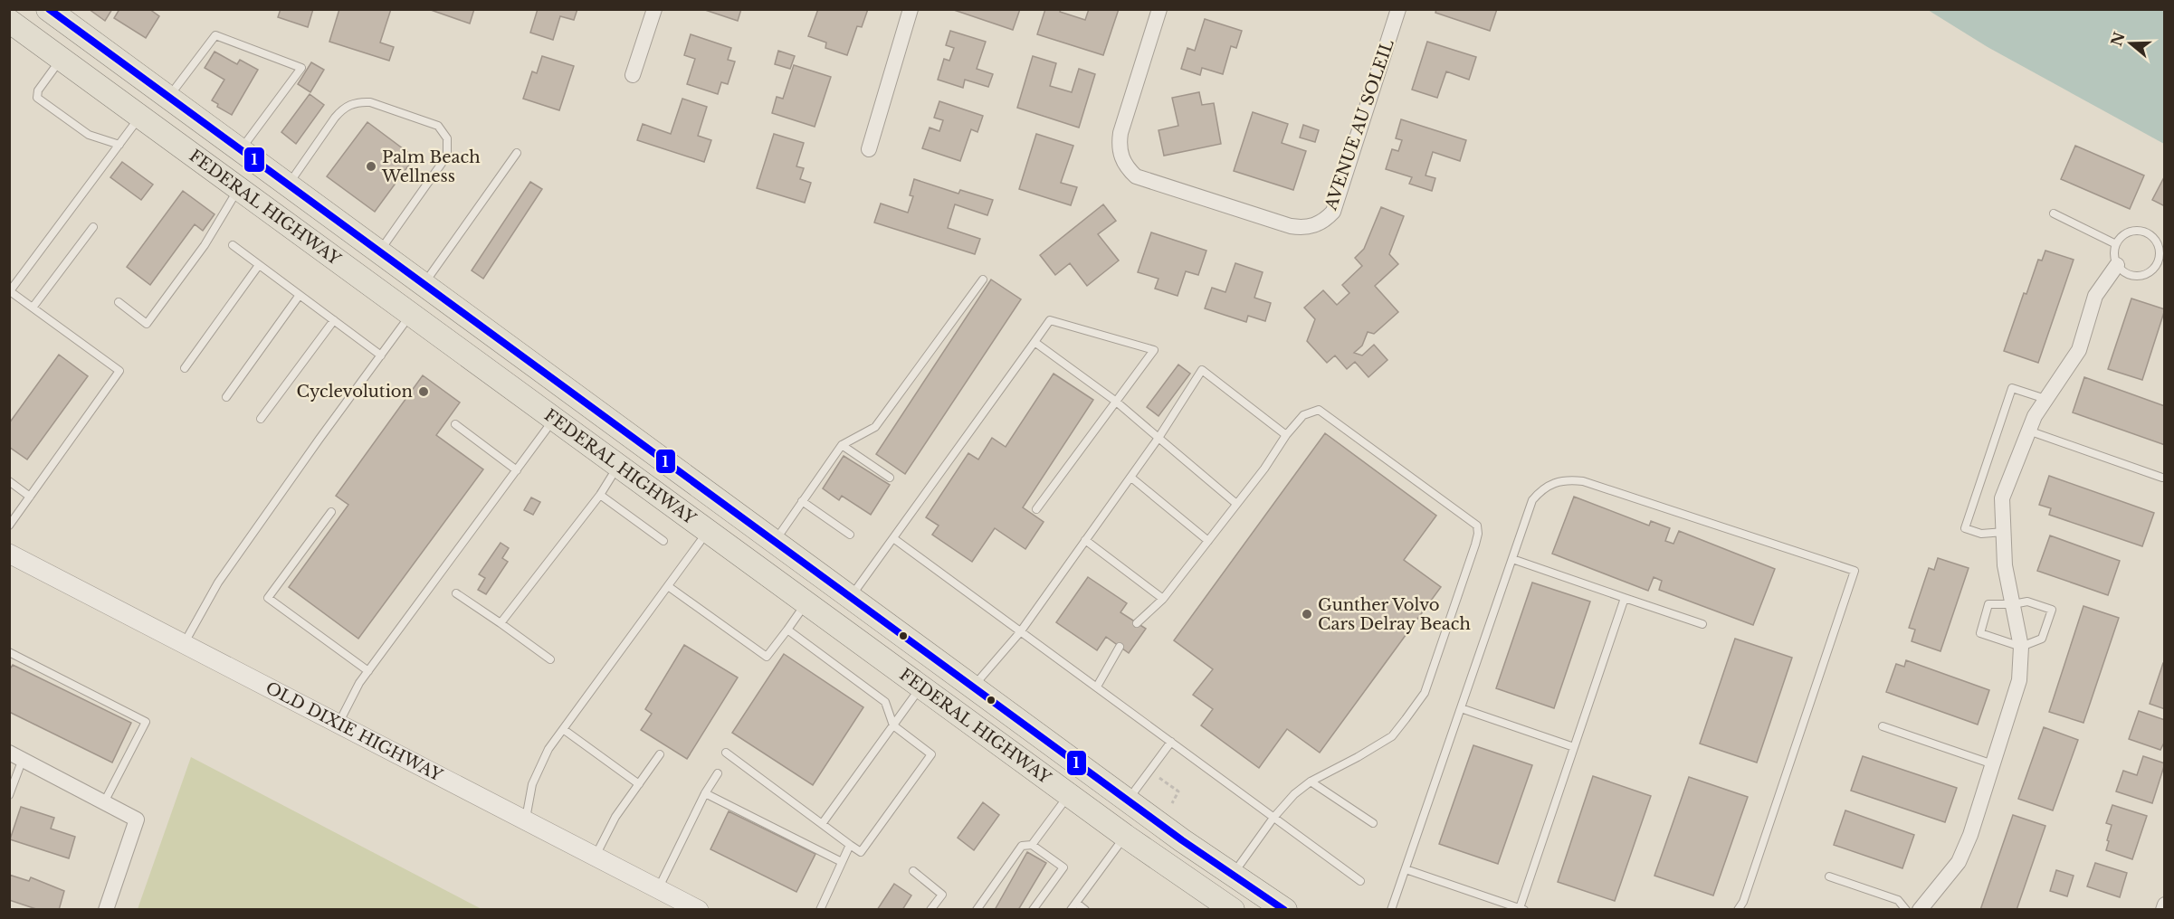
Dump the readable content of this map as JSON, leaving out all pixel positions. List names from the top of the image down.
{
  "streets": {
    "main road": ["FEDERAL HIGHWAY"],
    "street": ["AVENUE AU SOLEIL", "OLD DIXIE HIGHWAY"]
  },
  "places": ["Palm Beach Wellness", "Cyclevolution", "Gunther Volvo Cars Delray Beach"],
  "lines": ["transit line 1"],
  "north": "left"
}
